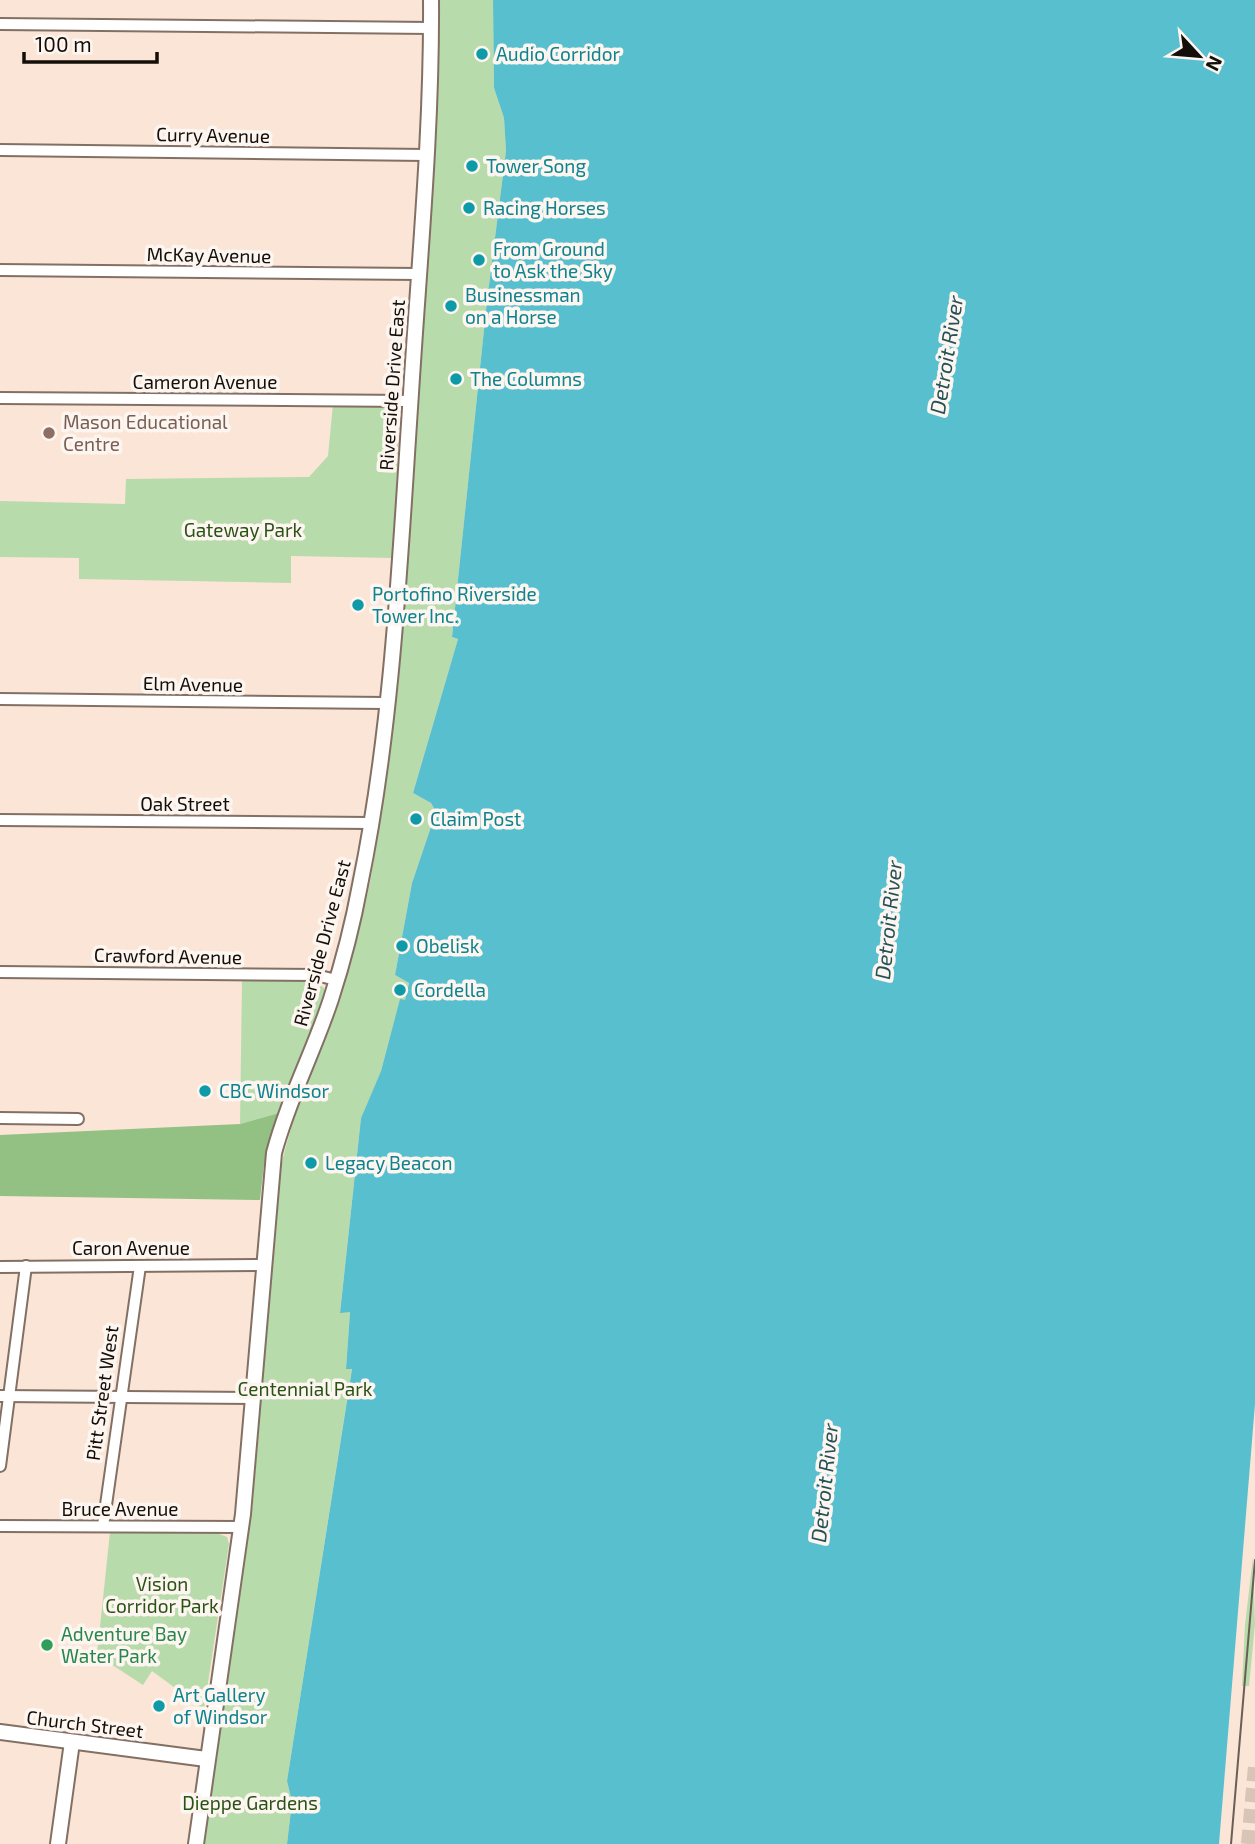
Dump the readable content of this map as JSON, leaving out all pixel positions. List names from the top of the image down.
{
  "streets": {
    "main road": ["Riverside Drive East", "Church Street"],
    "street": [
      "Curry Avenue",
      "McKay Avenue",
      "Cameron Avenue",
      "Elm Avenue",
      "Oak Street",
      "Crawford Avenue",
      "Caron Avenue",
      "Pitt Street West",
      "Bruce Avenue"
    ]
  },
  "crossings": [
    ["Curry Avenue", "Riverside Drive East"],
    ["McKay Avenue", "Riverside Drive East"],
    ["Cameron Avenue", "Riverside Drive East"],
    ["Riverside Drive East", "Elm Avenue"],
    ["Riverside Drive East", "Oak Street"],
    ["Riverside Drive East", "Crawford Avenue"],
    ["Riverside Drive East", "Caron Avenue"],
    ["Riverside Drive East", "Bruce Avenue"],
    ["Riverside Drive East", "Church Street"],
    ["Caron Avenue", "Pitt Street West"],
    ["Pitt Street West", "Bruce Avenue"]
  ],
  "water": ["Detroit River"],
  "parks": [
    "Gateway Park",
    "Centennial Park",
    "Vision Corridor Park",
    "Dieppe Gardens"
  ],
  "places": [
    "Audio Corridor",
    "Tower Song",
    "Racing Horses",
    "From Ground to Ask the Sky",
    "Businessman on a Horse",
    "The Columns",
    "Mason Educational Centre",
    "Portofino Riverside Tower Inc.",
    "Claim Post",
    "Obelisk",
    "Cordella",
    "CBC Windsor",
    "Legacy Beacon",
    "Adventure Bay Water Park",
    "Art Gallery of Windsor"
  ],
  "scale_bar": "100 m",
  "north": "bottom right"
}
